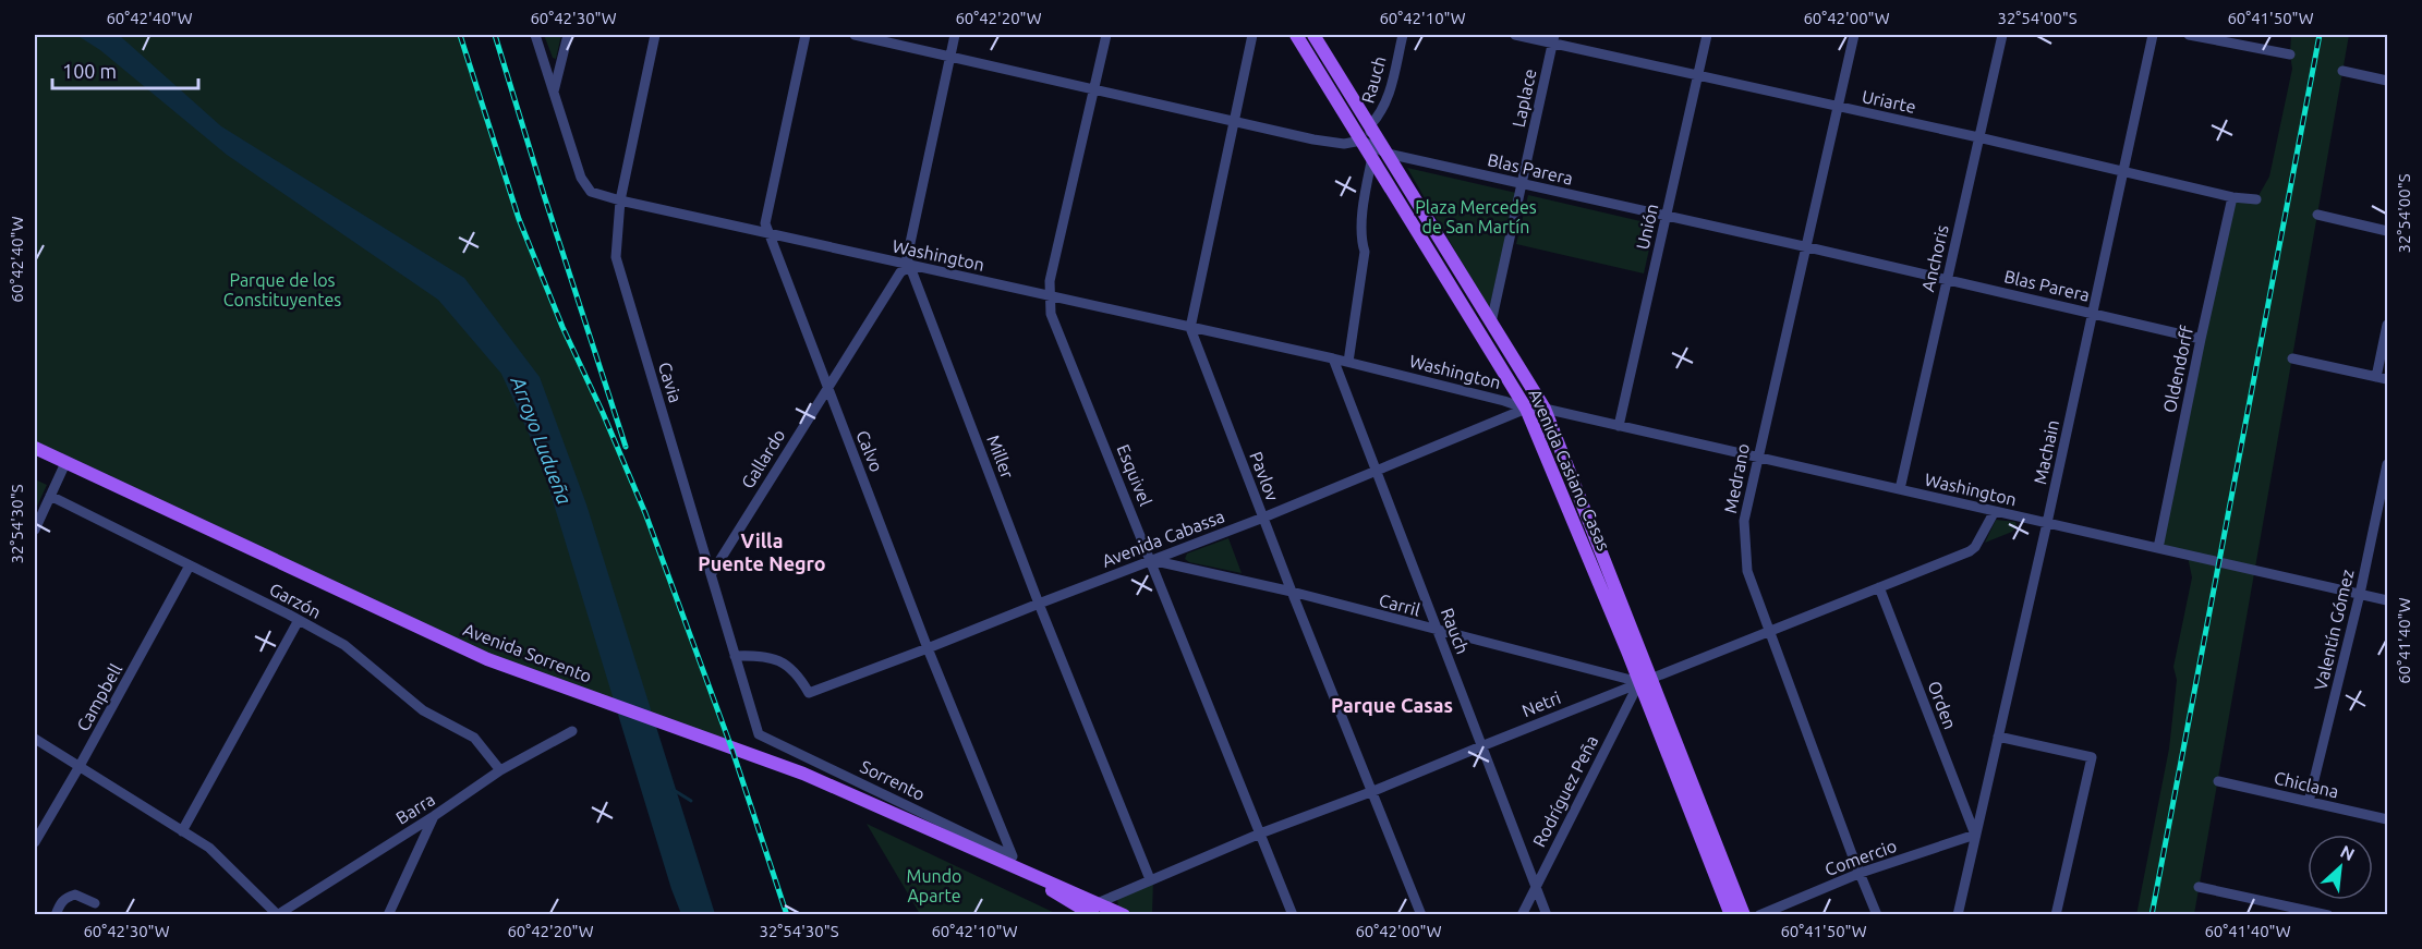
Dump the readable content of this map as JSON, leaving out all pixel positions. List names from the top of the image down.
{
  "streets": {
    "main road": ["Avenida Casiano Casas", "Avenida Sorrento"],
    "street": [
      "Rauch",
      "Laplace",
      "Uriarte",
      "Blas Parera",
      "Unión",
      "Washington",
      "Anchoris",
      "Oldendorff",
      "Cavia",
      "Calvo",
      "Machain",
      "Miller",
      "Gallardo",
      "Esquivel",
      "Pavlov",
      "Medrano",
      "Avenida Cabassa",
      "Garzón",
      "Carril",
      "Valentín Gómez",
      "Campbell",
      "Netri",
      "Orden",
      "Sorrento",
      "Chiclana",
      "Rodríguez Peña",
      "Barra",
      "Comercio"
    ]
  },
  "crossings": [
    ["Rauch", "Blas Parera"],
    ["Rauch", "Washington"],
    ["Rauch", "Avenida Casiano Casas"],
    ["Rauch", "Avenida Cabassa"],
    ["Rauch", "Carril"],
    ["Rauch", "Netri"],
    ["Rauch", "Rodríguez Peña"],
    ["Laplace", "Uriarte"],
    ["Laplace", "Blas Parera"],
    ["Laplace", "Avenida Casiano Casas"],
    ["Uriarte", "Unión"],
    ["Uriarte", "Anchoris"],
    ["Uriarte", "Oldendorff"],
    ["Uriarte", "Machain"],
    ["Uriarte", "Medrano"],
    ["Blas Parera", "Unión"],
    ["Blas Parera", "Anchoris"],
    ["Blas Parera", "Oldendorff"],
    ["Blas Parera", "Machain"],
    ["Blas Parera", "Miller"],
    ["Blas Parera", "Avenida Casiano Casas"],
    ["Blas Parera", "Esquivel"],
    ["Blas Parera", "Medrano"],
    ["Unión", "Washington"],
    ["Washington", "Anchoris"],
    ["Washington", "Oldendorff"],
    ["Washington", "Cavia"],
    ["Washington", "Calvo"],
    ["Washington", "Machain"],
    ["Washington", "Miller"],
    ["Washington", "Gallardo"],
    ["Washington", "Avenida Casiano Casas"],
    ["Washington", "Esquivel"],
    ["Washington", "Pavlov"],
    ["Washington", "Medrano"],
    ["Washington", "Avenida Cabassa"],
    ["Washington", "Valentín Gómez"],
    ["Washington", "Netri"],
    ["Cavia", "Gallardo"],
    ["Cavia", "Avenida Cabassa"],
    ["Cavia", "Sorrento"],
    ["Calvo", "Gallardo"],
    ["Calvo", "Avenida Cabassa"],
    ["Calvo", "Avenida Sorrento"],
    ["Calvo", "Sorrento"],
    ["Machain", "Orden"],
    ["Machain", "Comercio"],
    ["Miller", "Gallardo"],
    ["Miller", "Avenida Cabassa"],
    ["Miller", "Netri"],
    ["Avenida Casiano Casas", "Avenida Cabassa"],
    ["Avenida Casiano Casas", "Carril"],
    ["Avenida Casiano Casas", "Netri"],
    ["Avenida Casiano Casas", "Rodríguez Peña"],
    ["Esquivel", "Avenida Cabassa"],
    ["Esquivel", "Carril"],
    ["Esquivel", "Netri"],
    ["Pavlov", "Avenida Cabassa"],
    ["Pavlov", "Carril"],
    ["Pavlov", "Netri"],
    ["Medrano", "Netri"],
    ["Medrano", "Comercio"],
    ["Avenida Cabassa", "Carril"],
    ["Garzón", "Campbell"],
    ["Garzón", "Barra"],
    ["Carril", "Netri"],
    ["Carril", "Rodríguez Peña"],
    ["Valentín Gómez", "Chiclana"],
    ["Avenida Sorrento", "Netri"],
    ["Avenida Sorrento", "Sorrento"],
    ["Netri", "Orden"],
    ["Netri", "Rodríguez Peña"],
    ["Orden", "Comercio"]
  ],
  "districts": ["Villa Puente Negro", "Parque Casas"],
  "water": ["Arroyo Ludueña"],
  "parks": ["Plaza Mercedes de San Martín", "Parque de los Constituyentes", "Mundo Aparte"],
  "scale_bar": "100 m",
  "north": "top right",
  "coordinates": [
    "60°42'40\"W",
    "60°42'30\"W",
    "60°42'20\"W",
    "60°42'10\"W",
    "60°42'00\"W",
    "32°54'00\"S",
    "60°41'50\"W",
    "32°54'30\"S",
    "60°41'40\"W"
  ]
}
